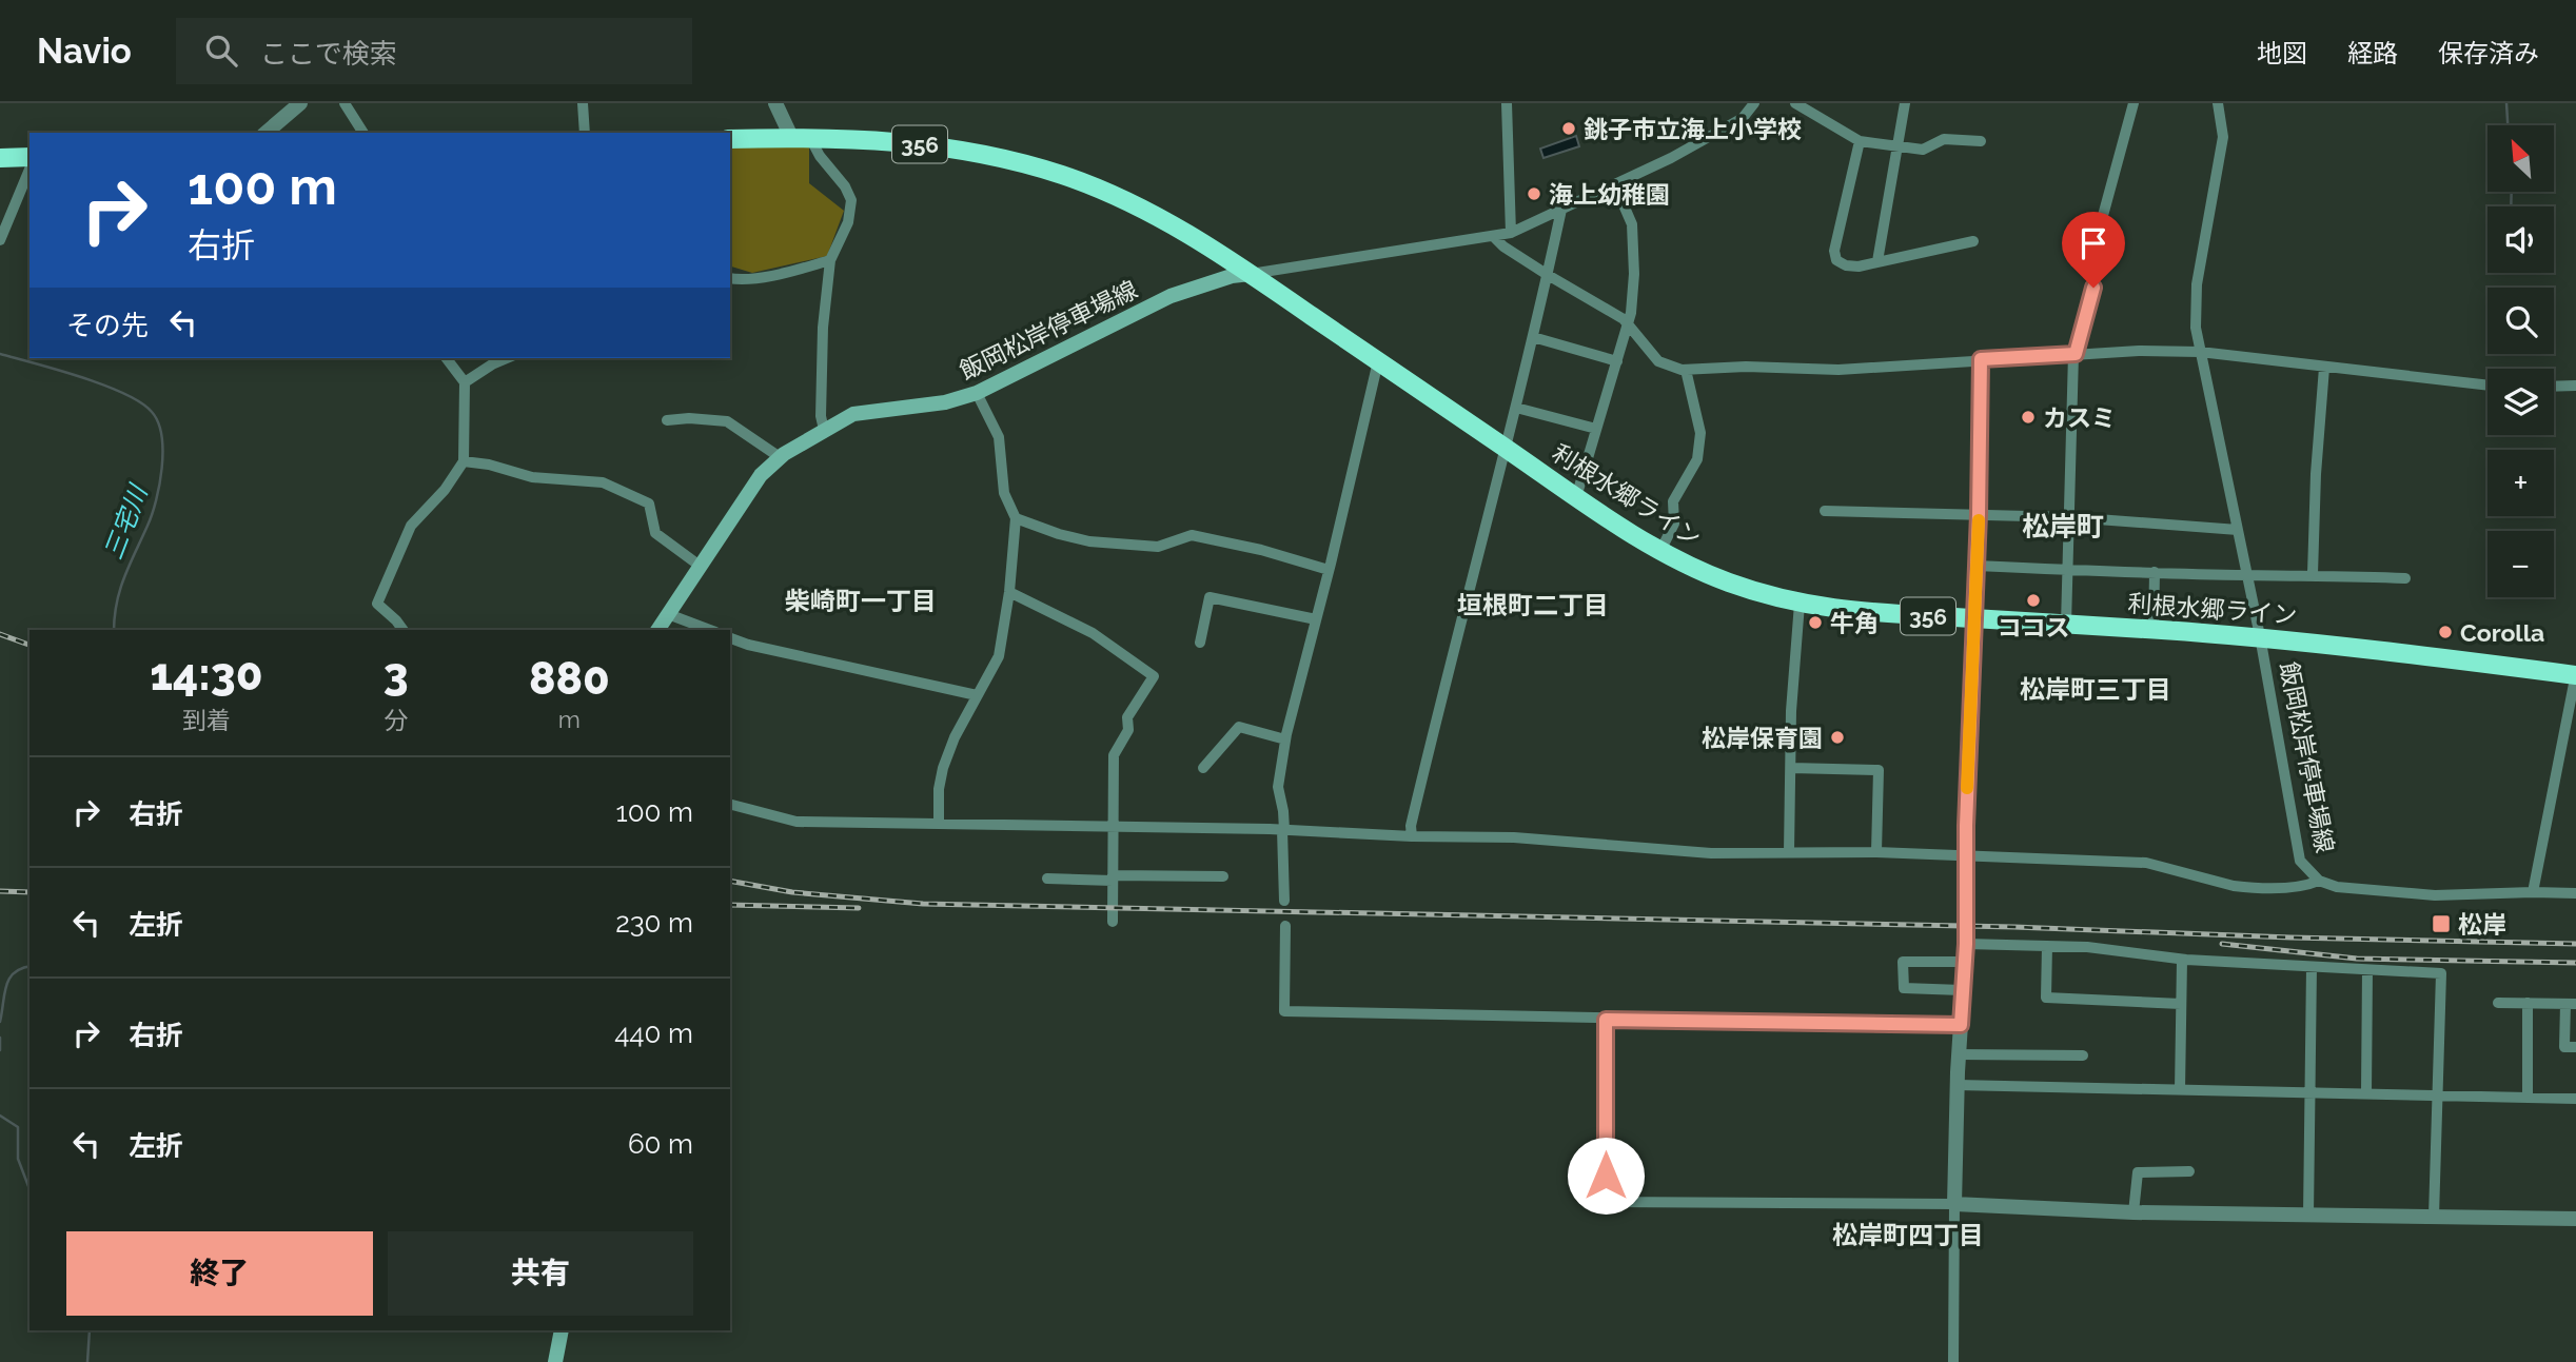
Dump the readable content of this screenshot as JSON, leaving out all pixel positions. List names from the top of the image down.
{
  "streets": {
    "highway": ["356", "利根水郷ライン"],
    "main road": ["飯岡松岸停車場線"]
  },
  "crossings": [
    ["飯岡松岸停車場線", "利根水郷ライン"]
  ],
  "districts": [
    "松岸町",
    "柴崎町一丁目",
    "垣根町二丁目",
    "松岸町三丁目",
    "松岸町四丁目"
  ],
  "water": ["三宅川"],
  "places": {
    "other": [
      "銚子市立海上小学校",
      "海上幼稚園",
      "カスミ",
      "ココス",
      "牛角",
      "Corolla",
      "松岸保育園"
    ],
    "transit": ["松岸"]
  },
  "north": "top left",
  "page": {
    "header": "Navio",
    "search": "ここで検索",
    "nav": ["地図", "経路", "保存済み"],
    "map_buttons": ["+", "−"],
    "turn": ["100 m", "右折"],
    "then": "その先",
    "eta": [
      "14:30",
      "到着",
      "3",
      "分",
      "880",
      "m"
    ],
    "list": [
      {
        "name": "右折",
        "value": "100 m"
      },
      {
        "name": "左折",
        "value": "230 m"
      },
      {
        "name": "右折",
        "value": "440 m"
      },
      {
        "name": "左折",
        "value": "60 m"
      }
    ],
    "buttons": ["終了", "共有"]
  }
}
